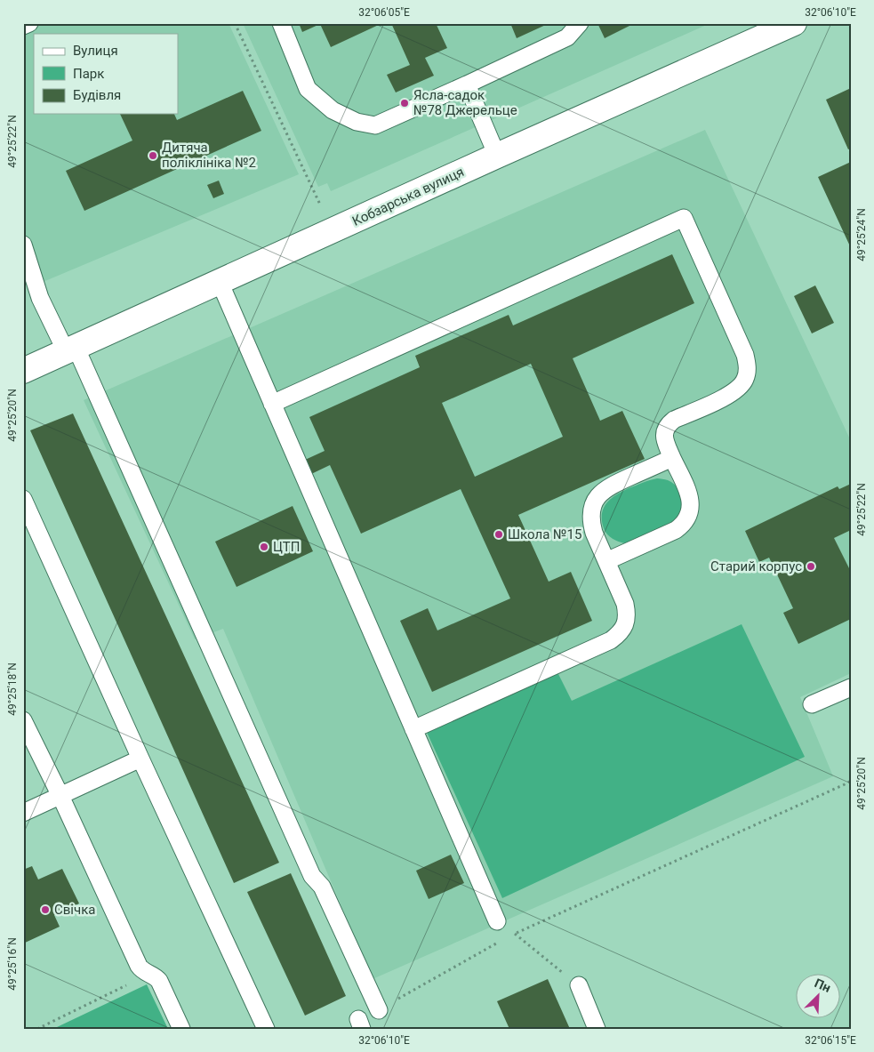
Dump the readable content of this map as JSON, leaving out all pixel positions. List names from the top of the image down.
{
  "streets": {
    "street": ["Кобзарська вулиця"]
  },
  "places": [
    "Ясла-садок №78 Джерельце",
    "Дитяча поліклініка №2",
    "Школа №15",
    "ЦТП",
    "Старий корпус",
    "Свічка"
  ],
  "legend": ["Вулиця", "Парк", "Будівля"],
  "north": "top right",
  "coordinates": [
    "32°06'05\"E",
    "32°06'10\"E",
    "49°25'22\"N",
    "49°25'24\"N",
    "49°25'20\"N",
    "49°25'18\"N",
    "49°25'16\"N",
    "32°06'15\"E"
  ]
}
